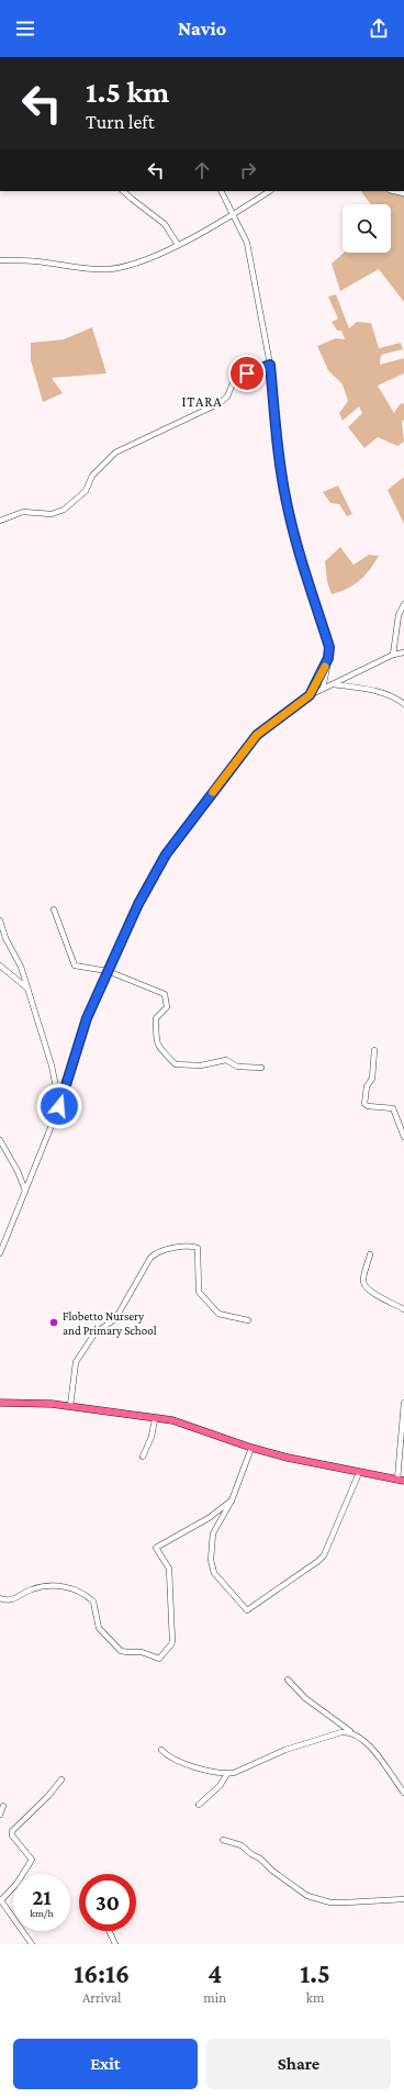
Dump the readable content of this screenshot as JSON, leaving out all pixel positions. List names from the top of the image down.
{
  "districts": ["ITARA"],
  "places": ["Flobetto Nursery and Primary School"],
  "page": {
    "header": "Navio",
    "turn": ["1.5 km", "Turn left"],
    "speed": "21 km/h",
    "limit": "30",
    "eta": [
      "16:16",
      "Arrival",
      "4",
      "min",
      "1.5",
      "km"
    ],
    "buttons": ["Exit", "Share"]
  }
}
